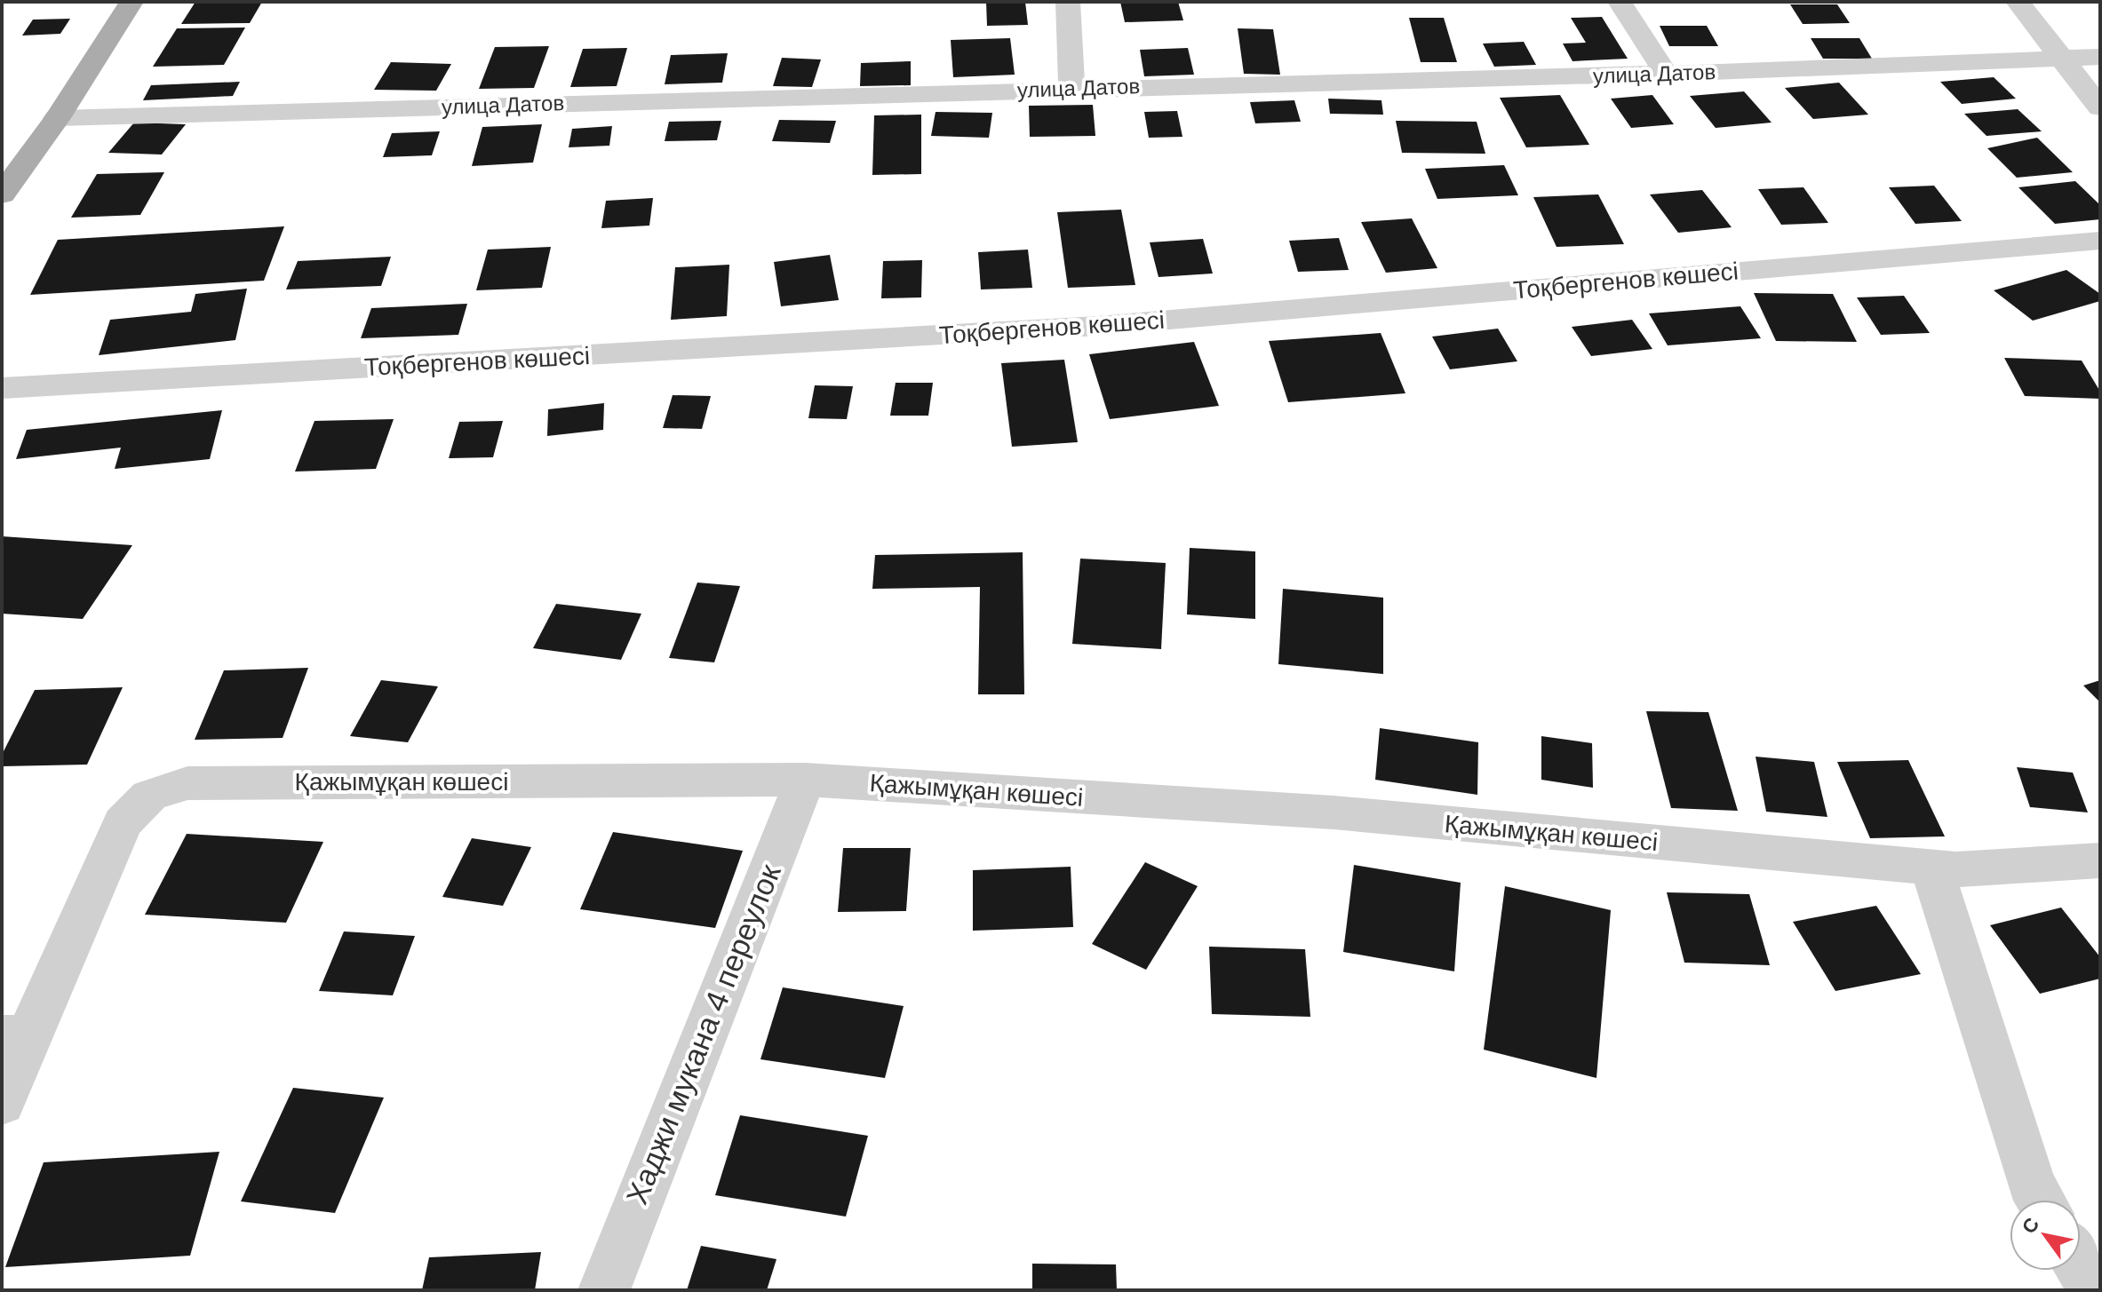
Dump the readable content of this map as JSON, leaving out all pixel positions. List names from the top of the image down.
{
  "streets": {
    "street": [
      "улица Датов",
      "Тоқбергенов көшесі",
      "Қажымұқан көшесі",
      "Хаджи мукана 4 переулок"
    ]
  },
  "crossings": [
    ["Қажымұқан көшесі", "Хаджи мукана 4 переулок"]
  ],
  "north": "top left"
}
